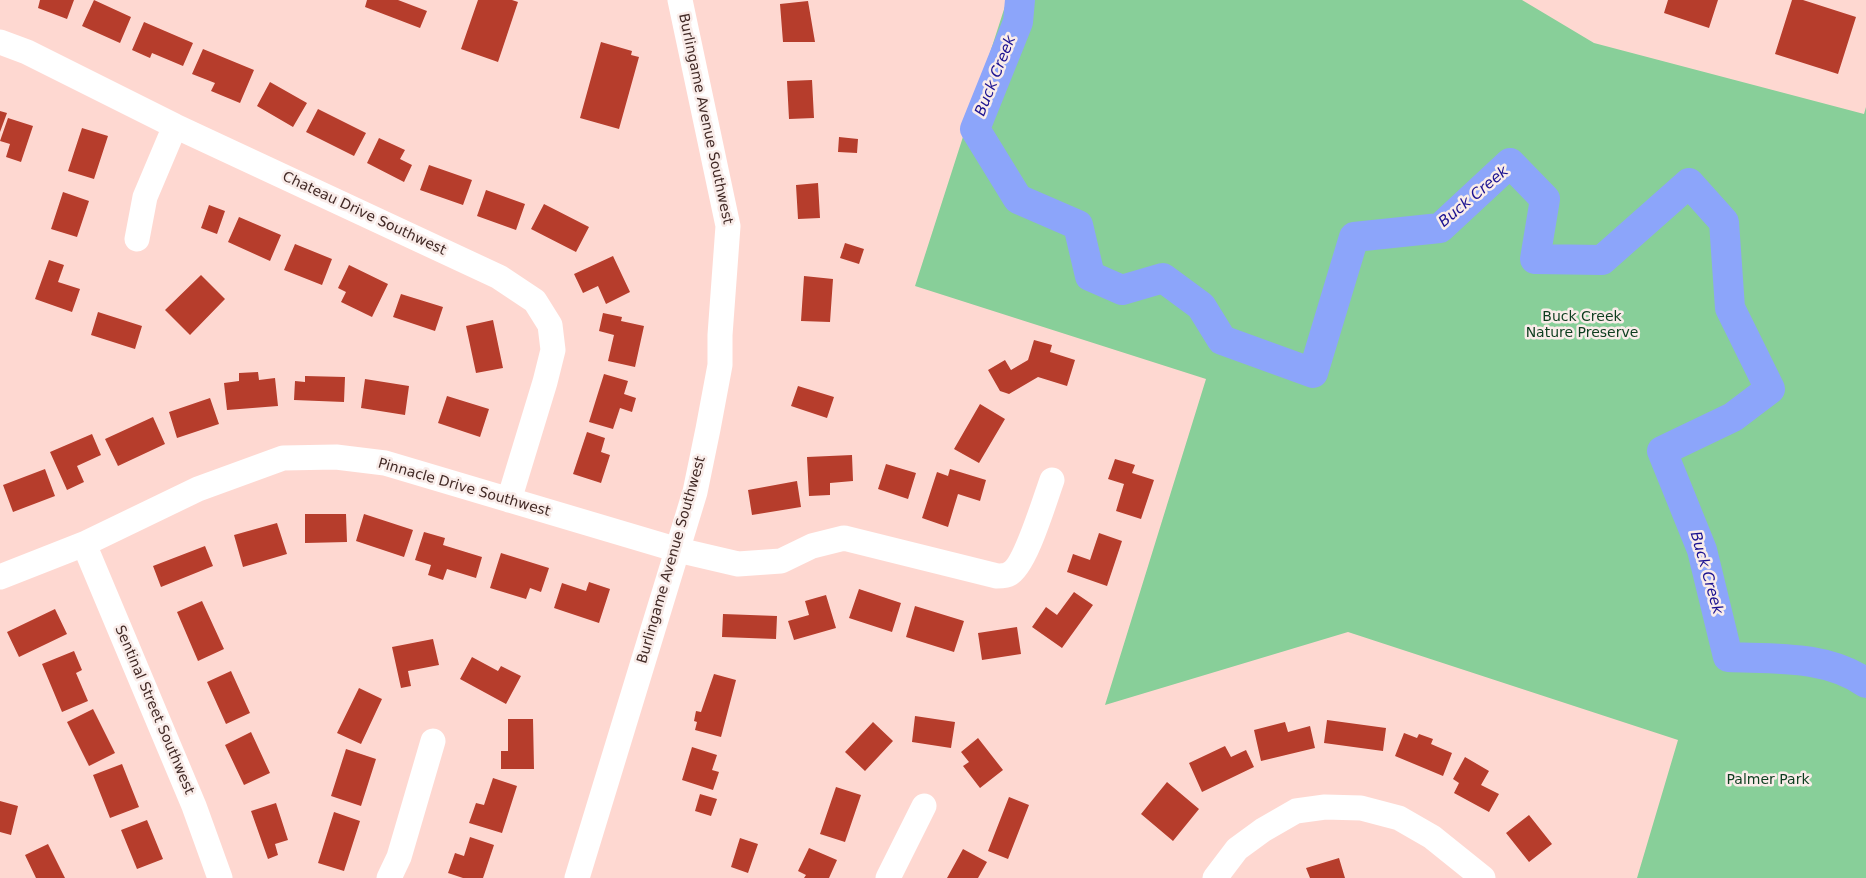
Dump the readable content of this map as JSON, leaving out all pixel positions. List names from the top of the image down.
{
  "streets": {
    "street": [
      "Burlingame Avenue Southwest",
      "Chateau Drive Southwest",
      "Pinnacle Drive Southwest",
      "Sentinal Street Southwest"
    ]
  },
  "crossings": [
    ["Burlingame Avenue Southwest", "Pinnacle Drive Southwest"],
    ["Chateau Drive Southwest", "Pinnacle Drive Southwest"],
    ["Pinnacle Drive Southwest", "Sentinal Street Southwest"]
  ],
  "water": ["Buck Creek"],
  "parks": ["Buck Creek Nature Preserve", "Palmer Park"]
}
